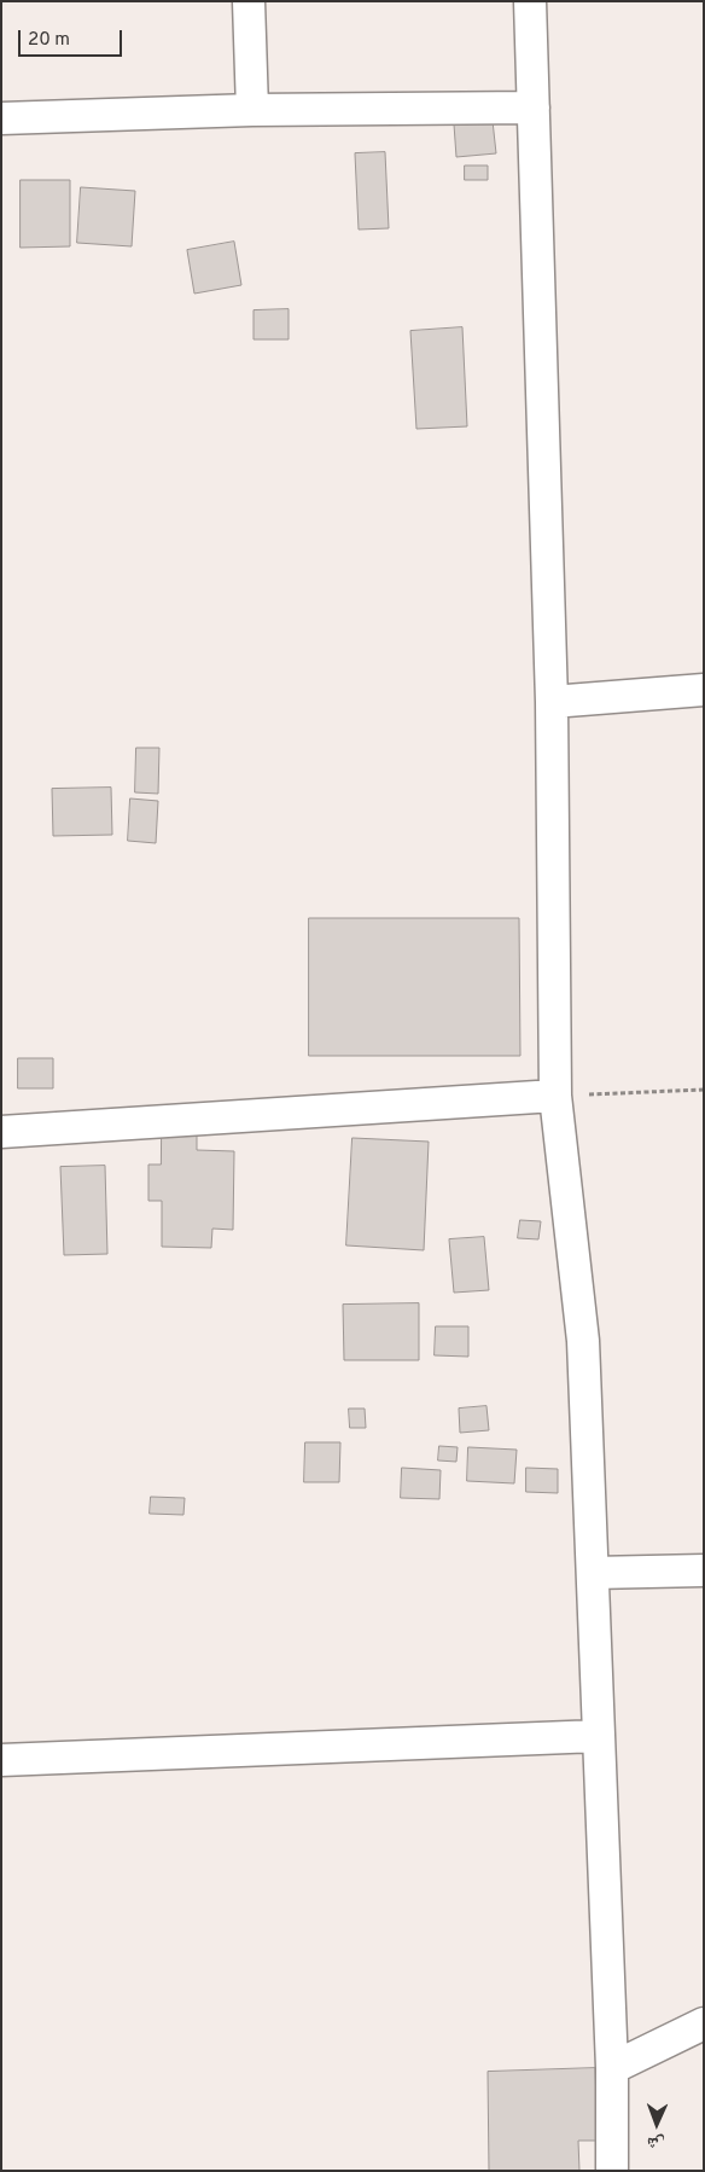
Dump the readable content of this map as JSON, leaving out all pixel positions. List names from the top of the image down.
{
  "scale_bar": "20 m",
  "north": "bottom"
}
